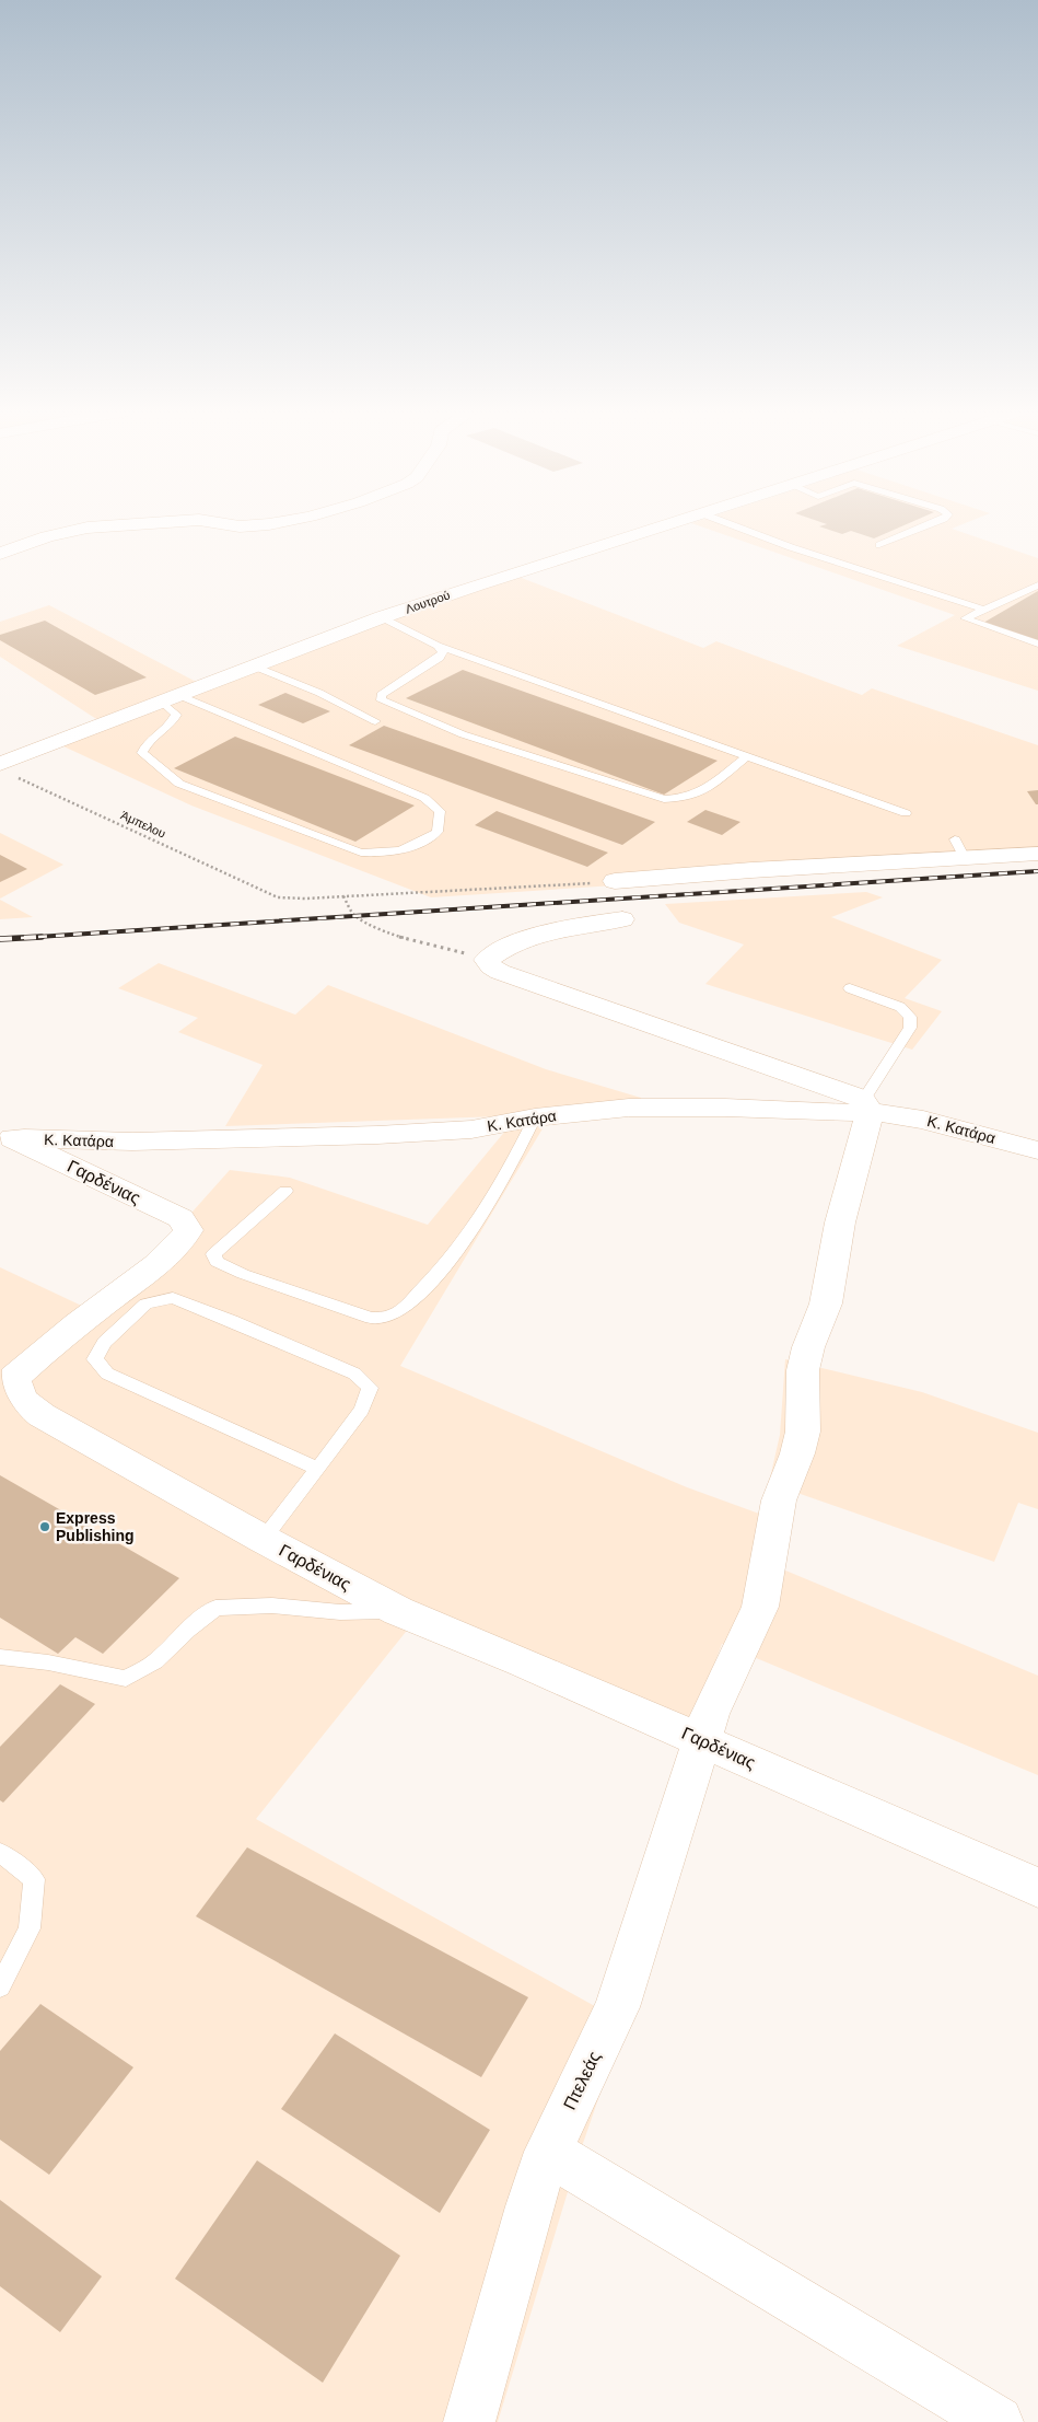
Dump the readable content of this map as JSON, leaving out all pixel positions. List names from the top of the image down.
{
  "streets": {
    "street": [
      "Λουτρού",
      "Κ. Κατάρα",
      "Γαρδένιας",
      "Πτελεάς"
    ],
    "path": ["Άμπελου"]
  },
  "crossings": [
    ["Κ. Κατάρα", "Γαρδένιας"],
    ["Κ. Κατάρα", "Πτελεάς"],
    ["Γαρδένιας", "Πτελεάς"]
  ],
  "places": ["Express Publishing"]
}
